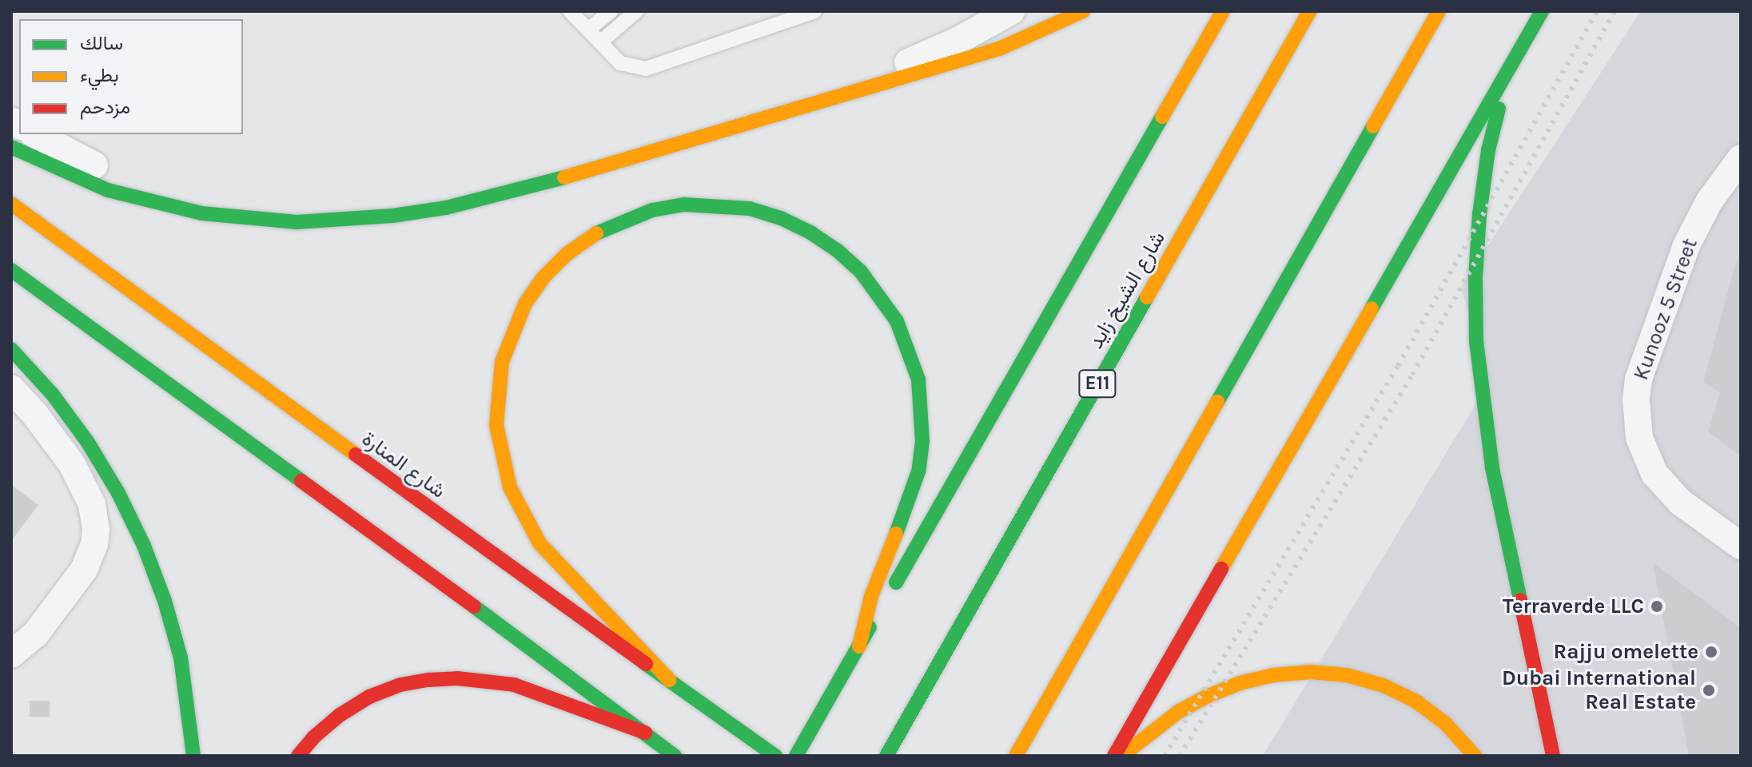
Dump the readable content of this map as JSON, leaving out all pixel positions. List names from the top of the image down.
{
  "streets": {
    "main road": ["شارع الشيخ زايد", "E11", "شارع المنارة"],
    "street": ["Kunooz 5 Street"]
  },
  "places": ["Terraverde LLC", "Rajju omelette", "Dubai International Real Estate"],
  "legend": ["سالك", "بطيء", "مزدحم"]
}
